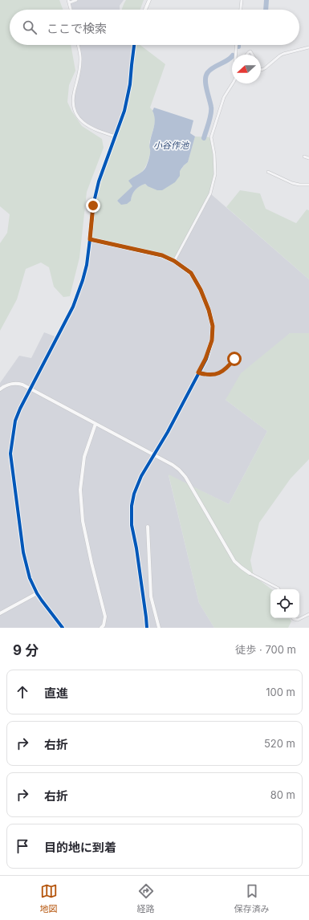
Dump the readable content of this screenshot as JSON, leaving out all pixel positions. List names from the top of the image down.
{
  "water": ["小谷作池"],
  "north": "left",
  "page": {
    "search": "ここで検索",
    "heading": ["9 分", "徒歩 · 700 m"],
    "list": [
      ["直進", "100 m"],
      ["右折", "520 m"],
      ["右折", "80 m"],
      "目的地に到着"
    ],
    "nav": ["地図", "経路", "保存済み"]
  }
}
